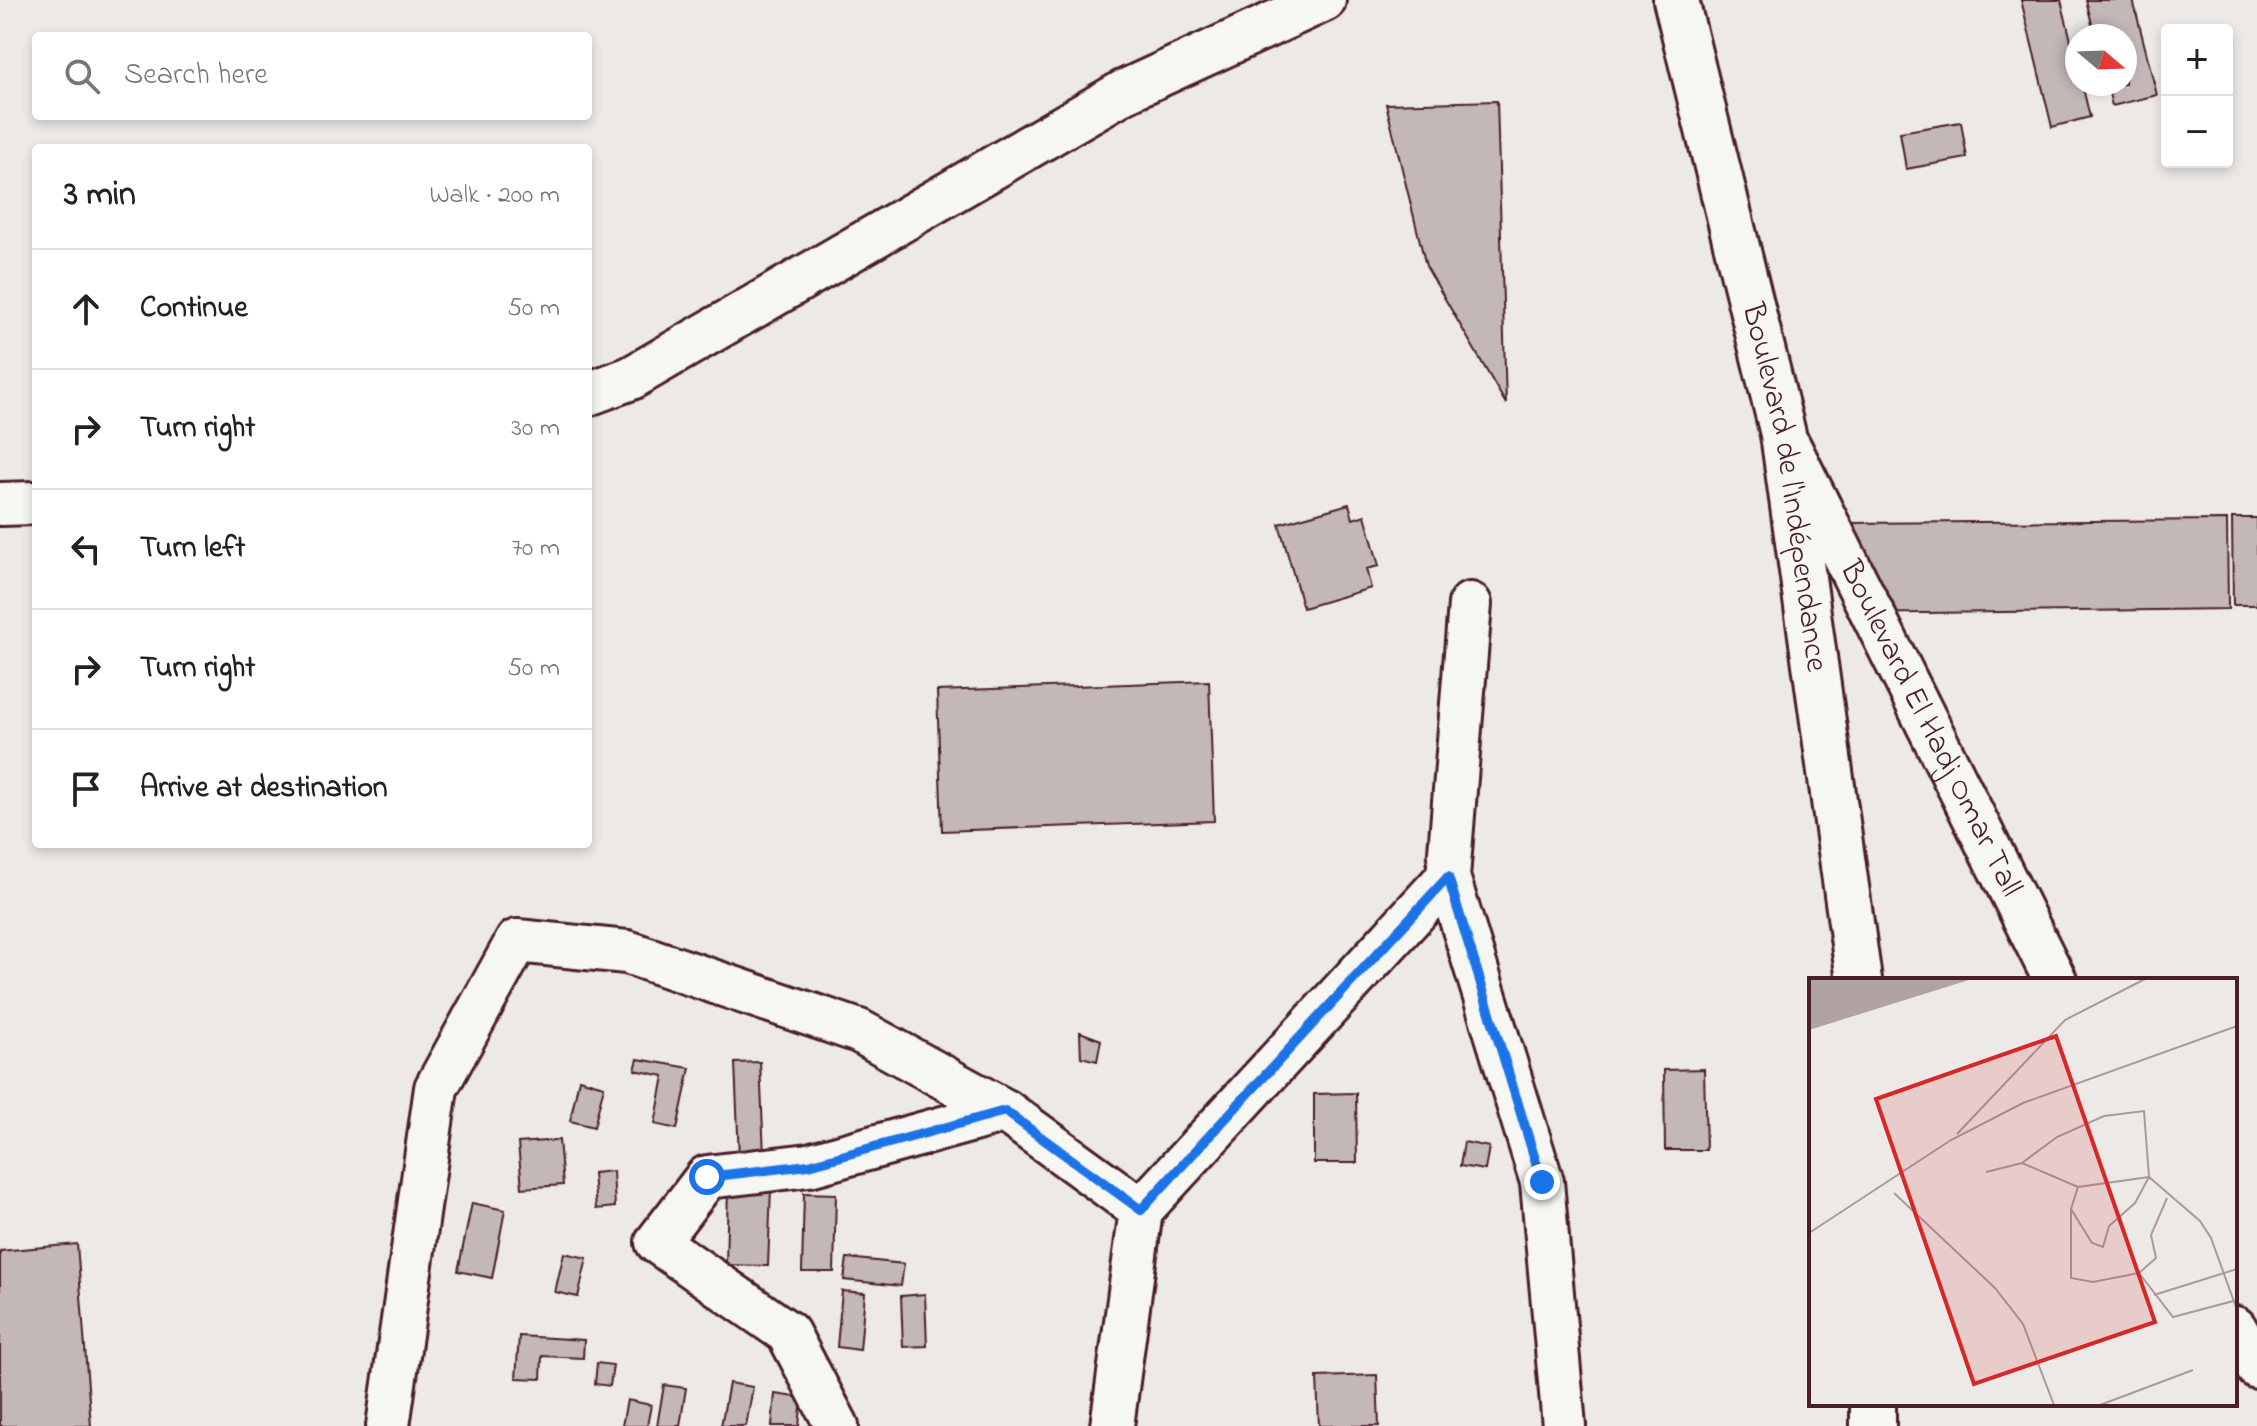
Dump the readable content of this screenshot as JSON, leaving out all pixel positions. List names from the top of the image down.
{
  "streets": {
    "highway": ["Boulevard de l'Indépendance"],
    "street": ["Boulevard El Hadj Omar Tall"]
  },
  "crossings": [
    ["Boulevard de l'Indépendance", "Boulevard El Hadj Omar Tall"]
  ],
  "north": "right",
  "page": {
    "map_buttons": ["+", "−"],
    "search": "Search here",
    "heading": ["3 min", "Walk · 200 m"],
    "list": [
      ["Continue", "50 m"],
      ["Turn right", "30 m"],
      ["Turn left", "70 m"],
      ["Turn right", "50 m"],
      "Arrive at destination"
    ]
  }
}
